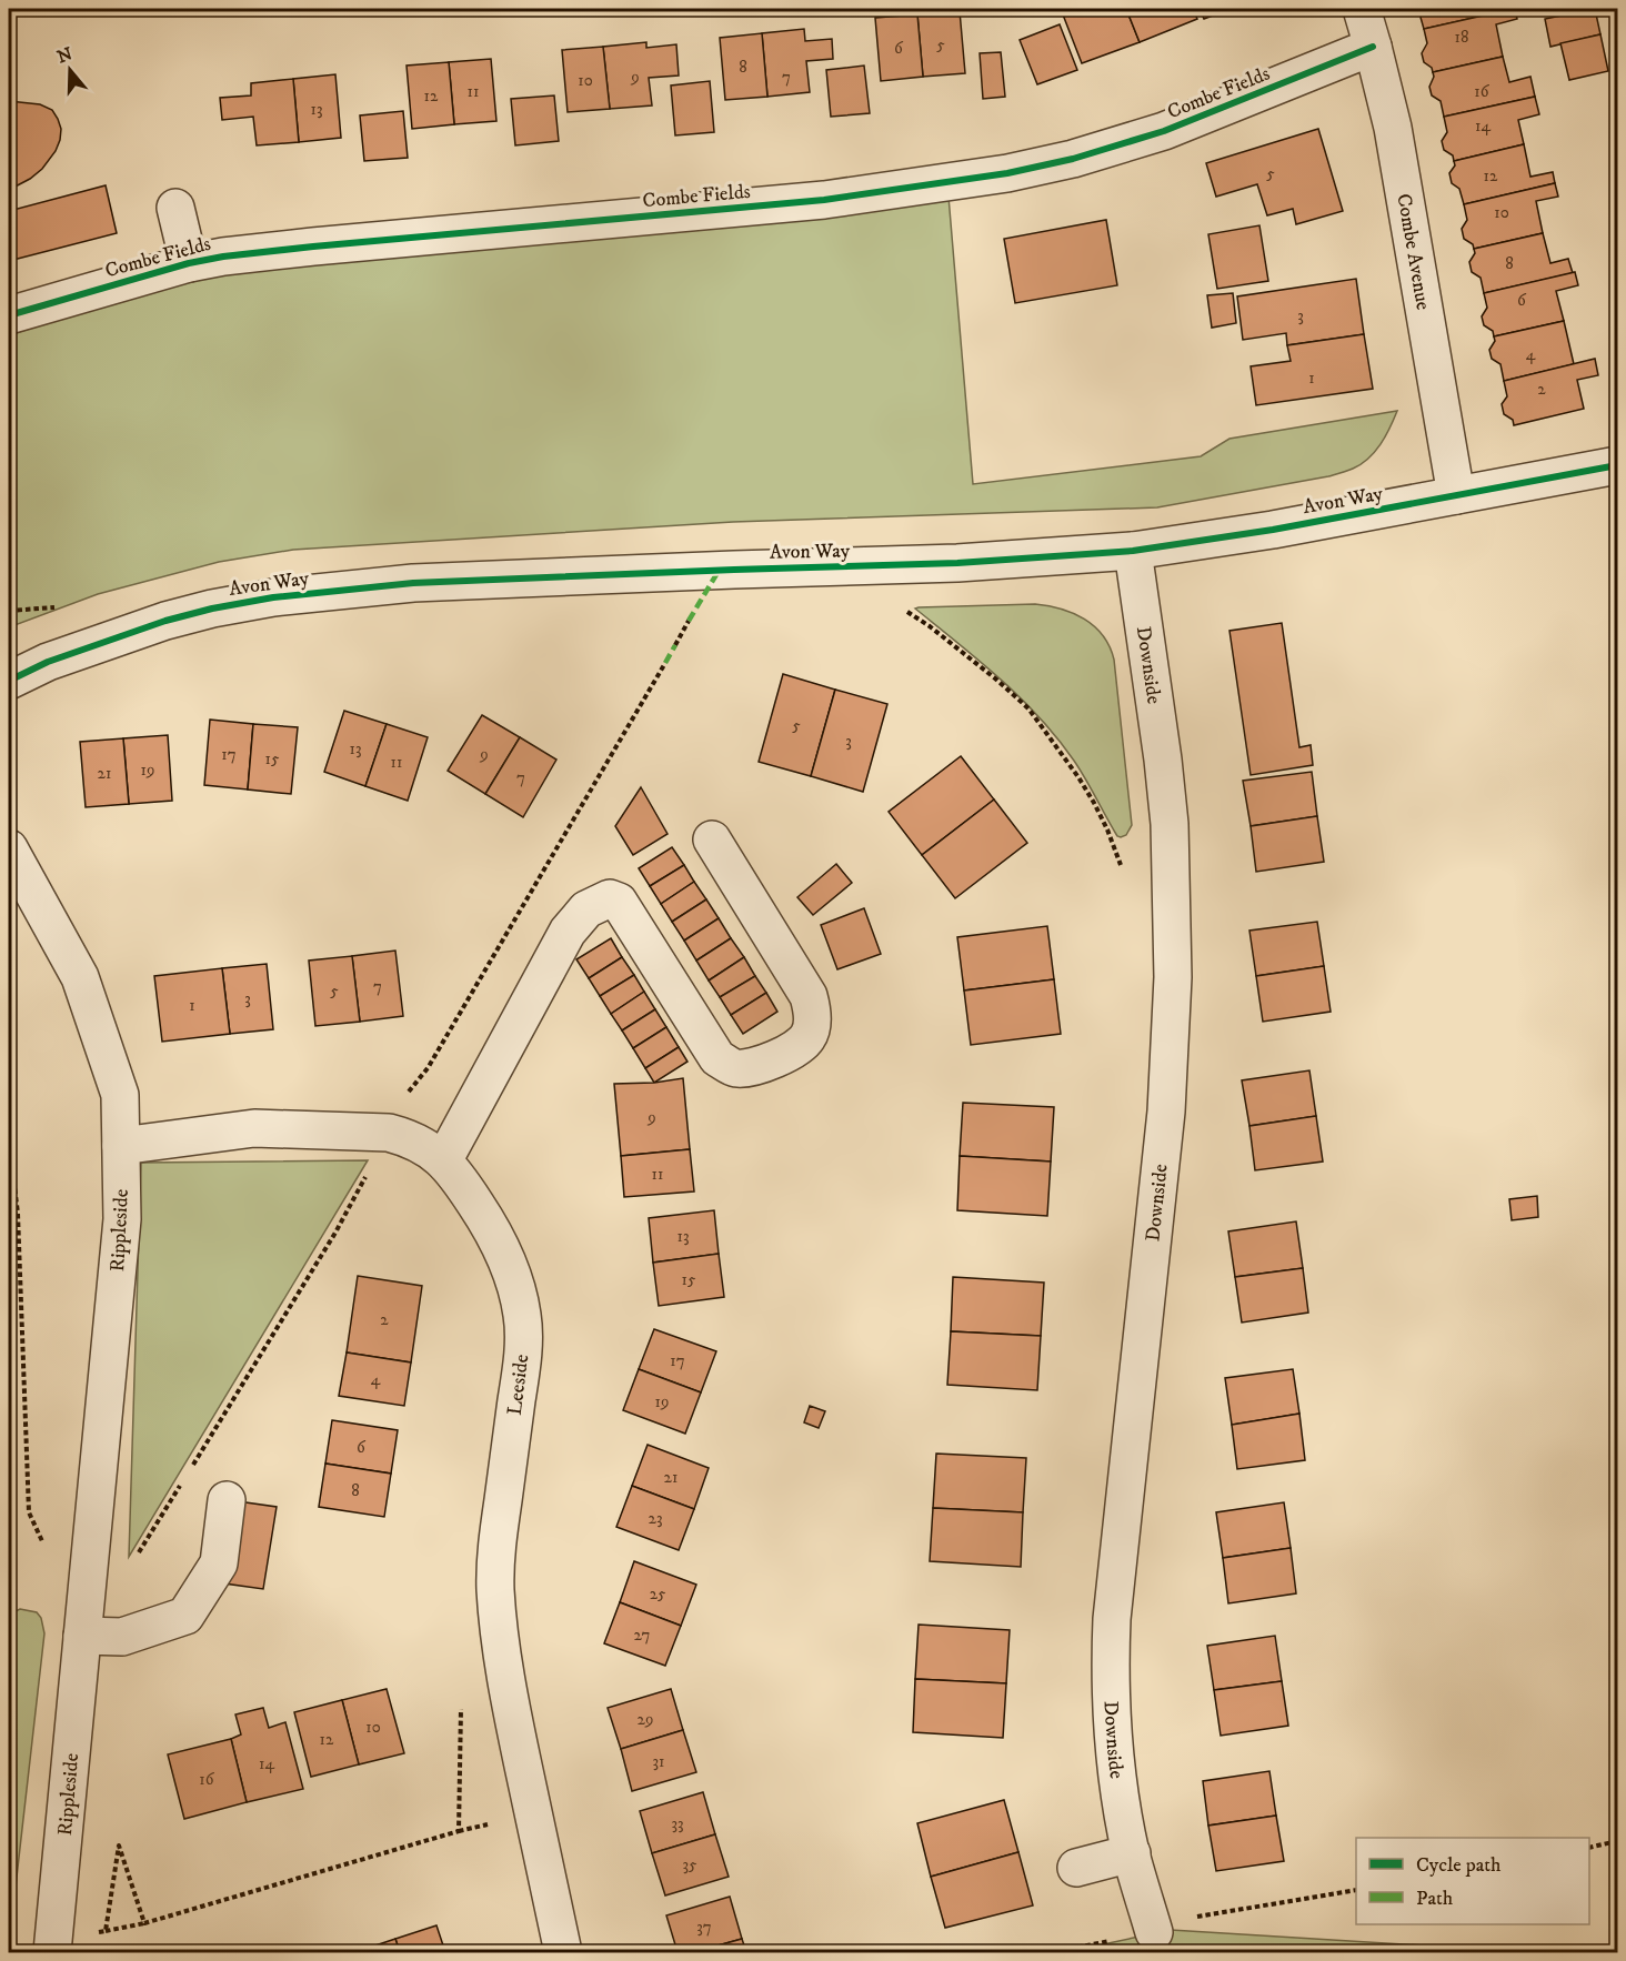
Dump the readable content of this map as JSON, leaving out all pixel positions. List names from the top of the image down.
{
  "streets": {
    "street": [
      "Combe Fields",
      "Combe Avenue",
      "Avon Way",
      "Downside",
      "Rippleside",
      "Leeside"
    ]
  },
  "crossings": [
    ["Combe Fields", "Combe Avenue"],
    ["Combe Avenue", "Avon Way"],
    ["Avon Way", "Downside"],
    ["Rippleside", "Leeside"]
  ],
  "house_numbers": [
    "18",
    "5",
    "6",
    "8",
    "9",
    "7",
    "10",
    "11",
    "16",
    "12",
    "13",
    "14",
    "5",
    "12",
    "10",
    "8",
    "6",
    "3",
    "4",
    "1",
    "2",
    "5",
    "3",
    "13",
    "17",
    "9",
    "15",
    "11",
    "19",
    "21",
    "7",
    "7",
    "5",
    "3",
    "1",
    "9",
    "11",
    "13",
    "15",
    "2",
    "17",
    "4",
    "19",
    "6",
    "21",
    "8",
    "23",
    "25",
    "27",
    "29",
    "10",
    "12",
    "31",
    "14",
    "16",
    "33",
    "35",
    "37"
  ],
  "legend": ["Cycle path", "Path"],
  "north": "top"
}
